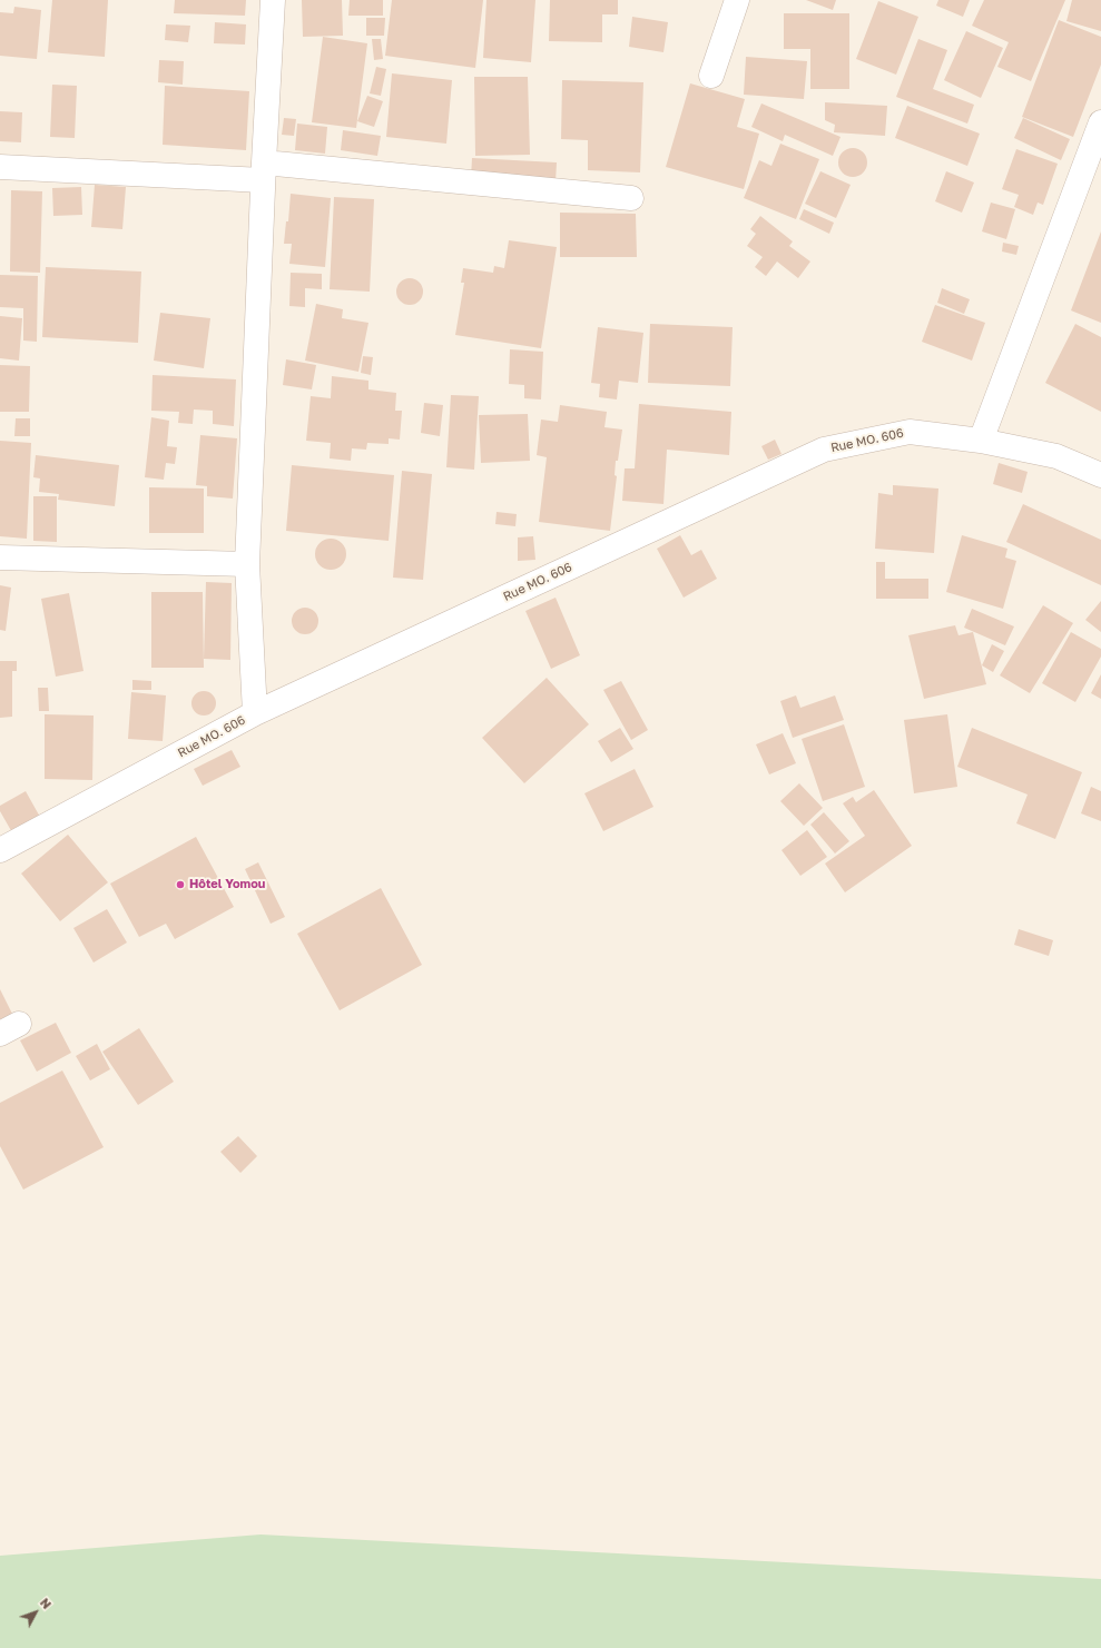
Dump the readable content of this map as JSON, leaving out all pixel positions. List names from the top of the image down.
{
  "streets": {
    "street": ["Rue MO. 606"]
  },
  "places": ["Hôtel Yomou"],
  "north": "top right"
}
